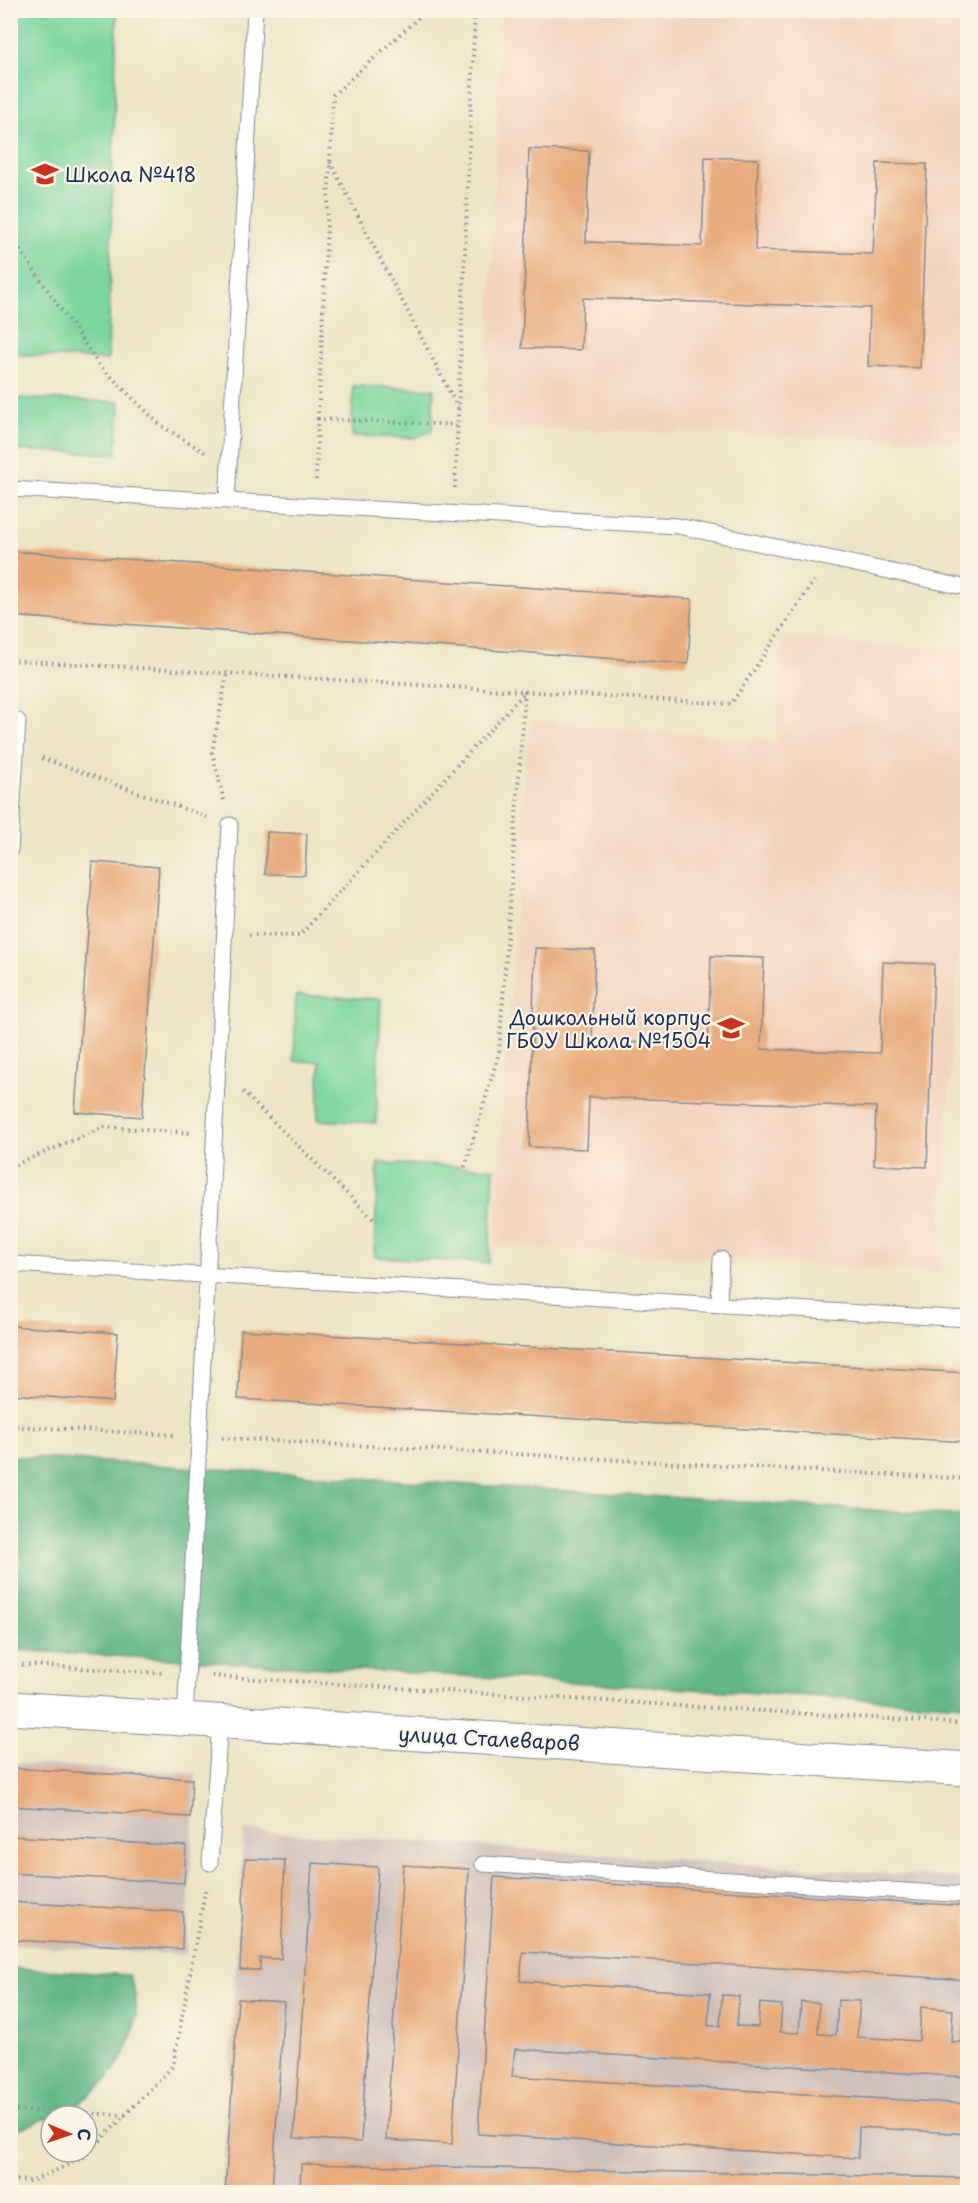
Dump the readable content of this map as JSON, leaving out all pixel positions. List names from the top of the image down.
{
  "streets": {
    "main road": ["улица Сталеваров"]
  },
  "places": {
    "school or university": ["Школа №418", "Дошкольный корпус ГБОУ Школа №1504"]
  },
  "north": "right"
}
